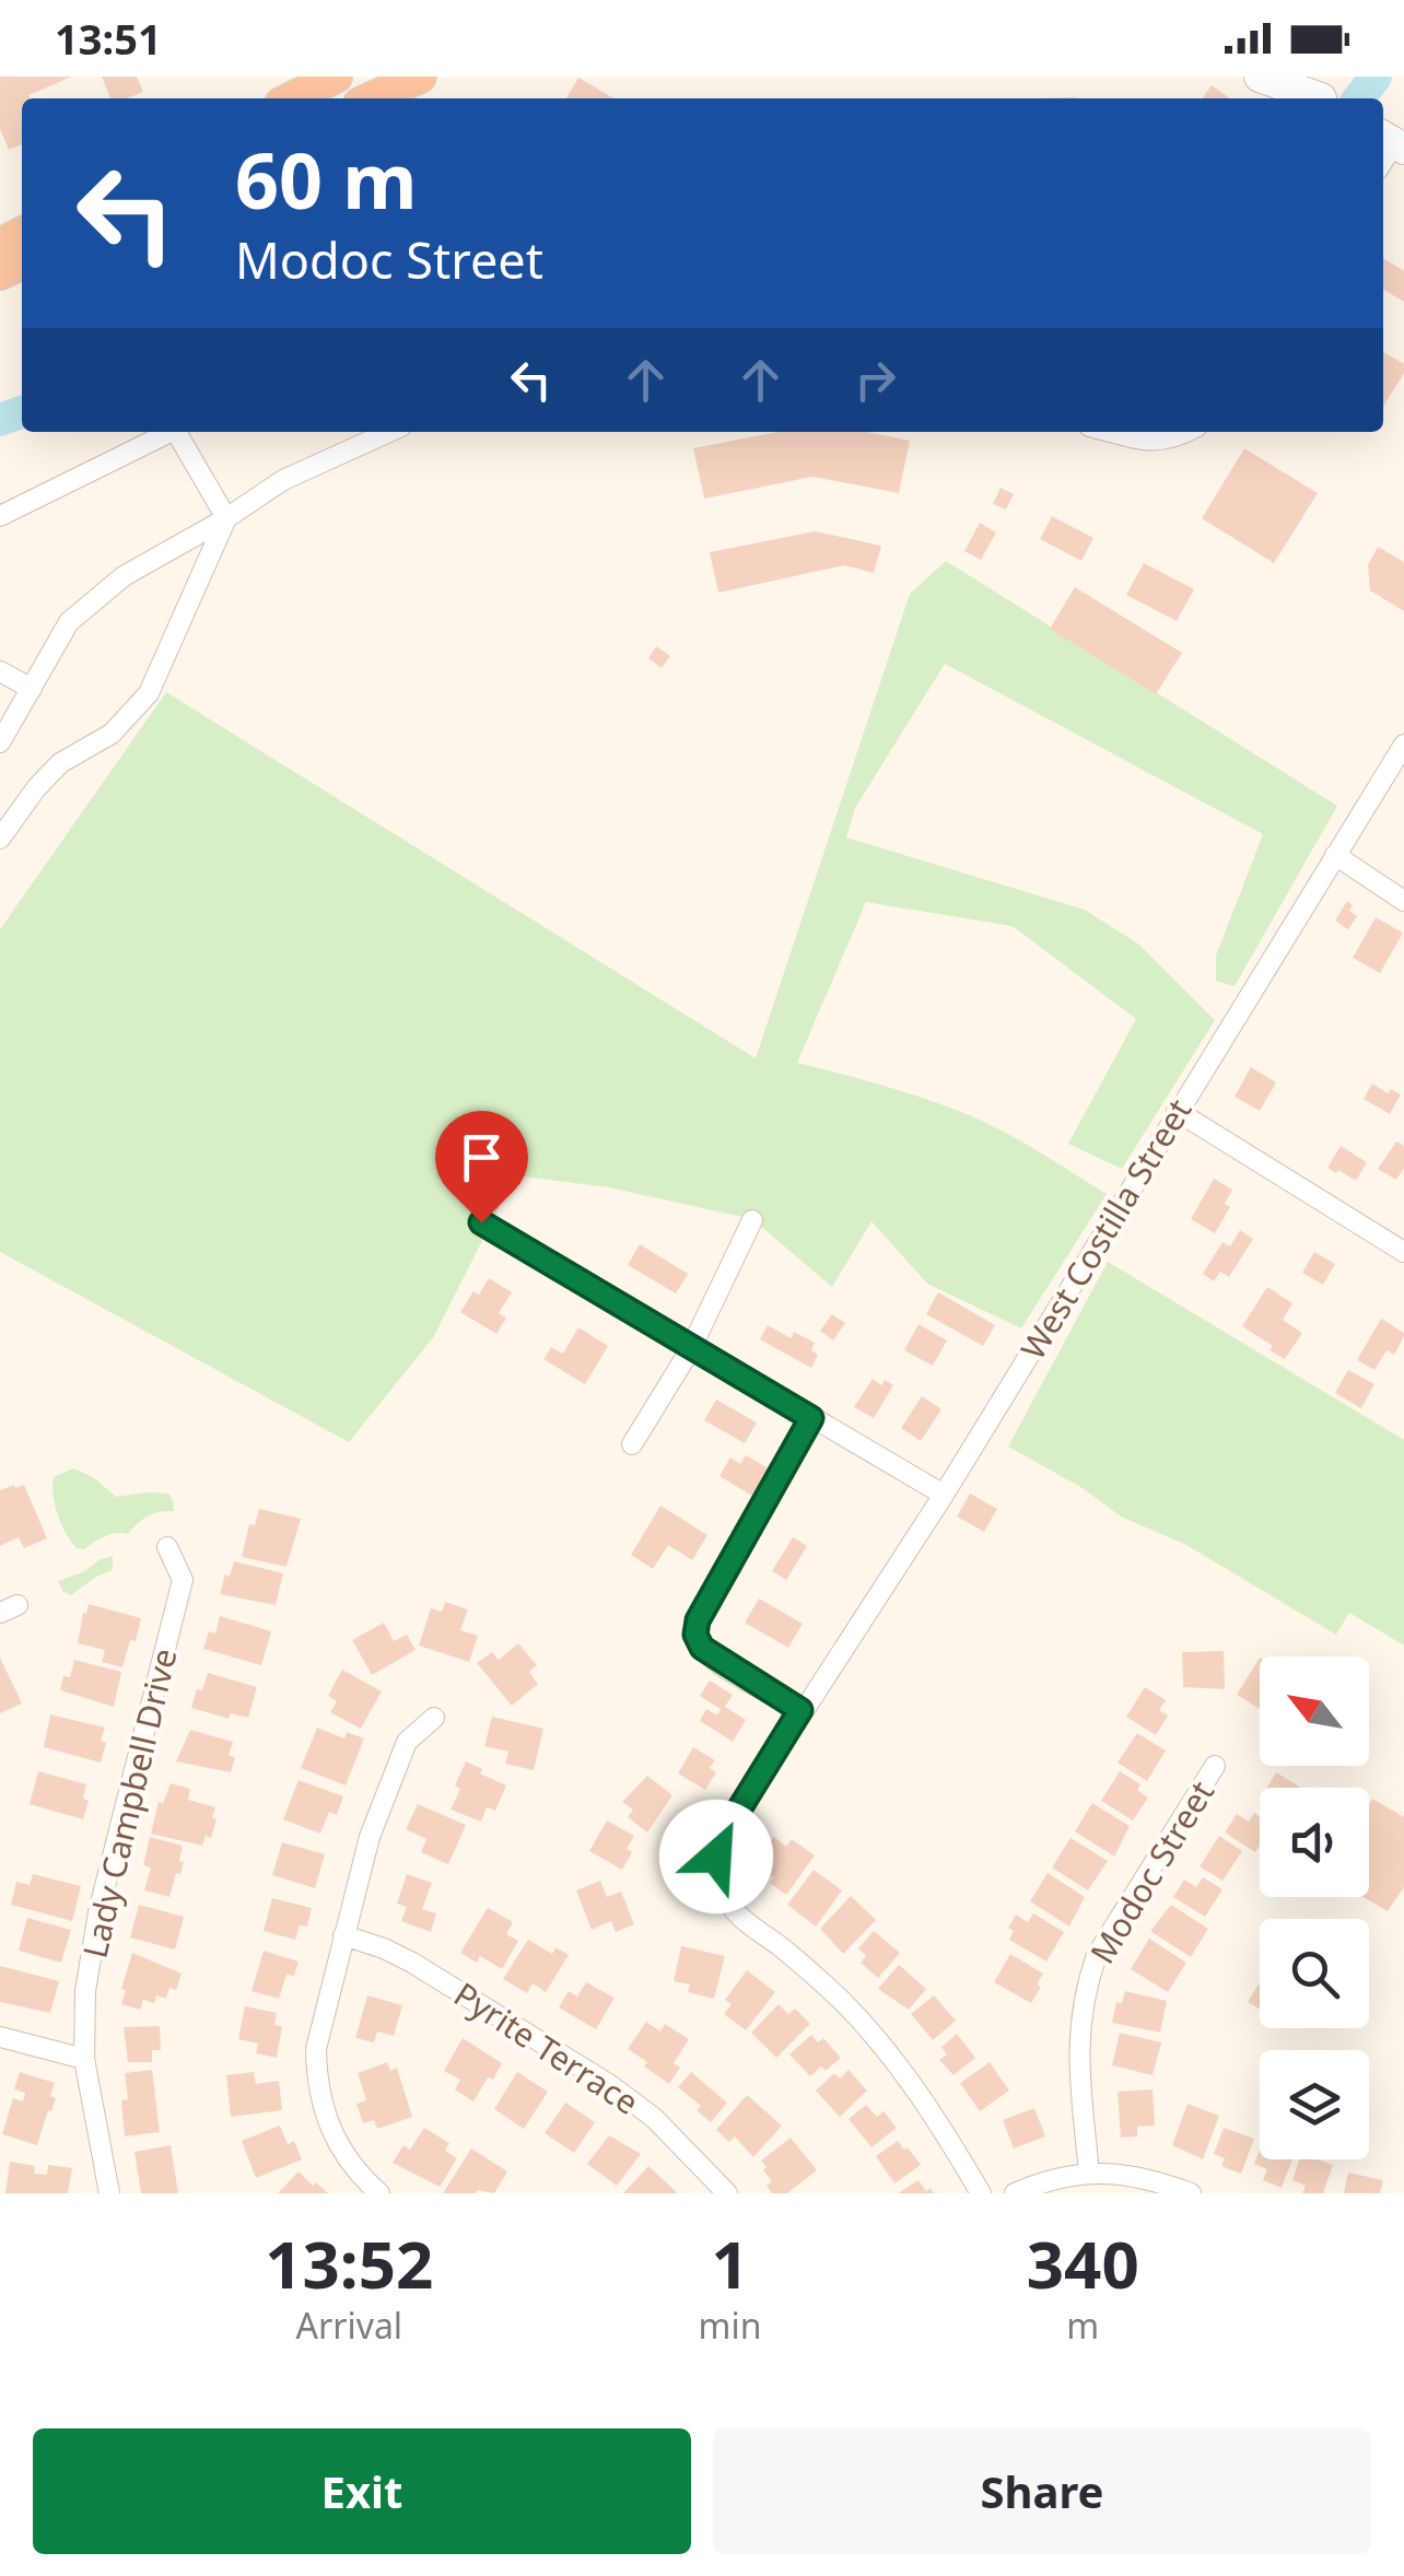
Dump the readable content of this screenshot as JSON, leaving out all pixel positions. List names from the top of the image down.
{
  "streets": {
    "street": [
      "West Costilla Street",
      "Lady Campbell Drive",
      "Modoc Street",
      "Pyrite Terrace"
    ]
  },
  "north": "top left",
  "page": {
    "status": "13:51",
    "turn": ["60 m", "Modoc Street"],
    "eta": [
      "13:52",
      "Arrival",
      "1",
      "min",
      "340",
      "m"
    ],
    "buttons": ["Exit", "Share"]
  }
}
